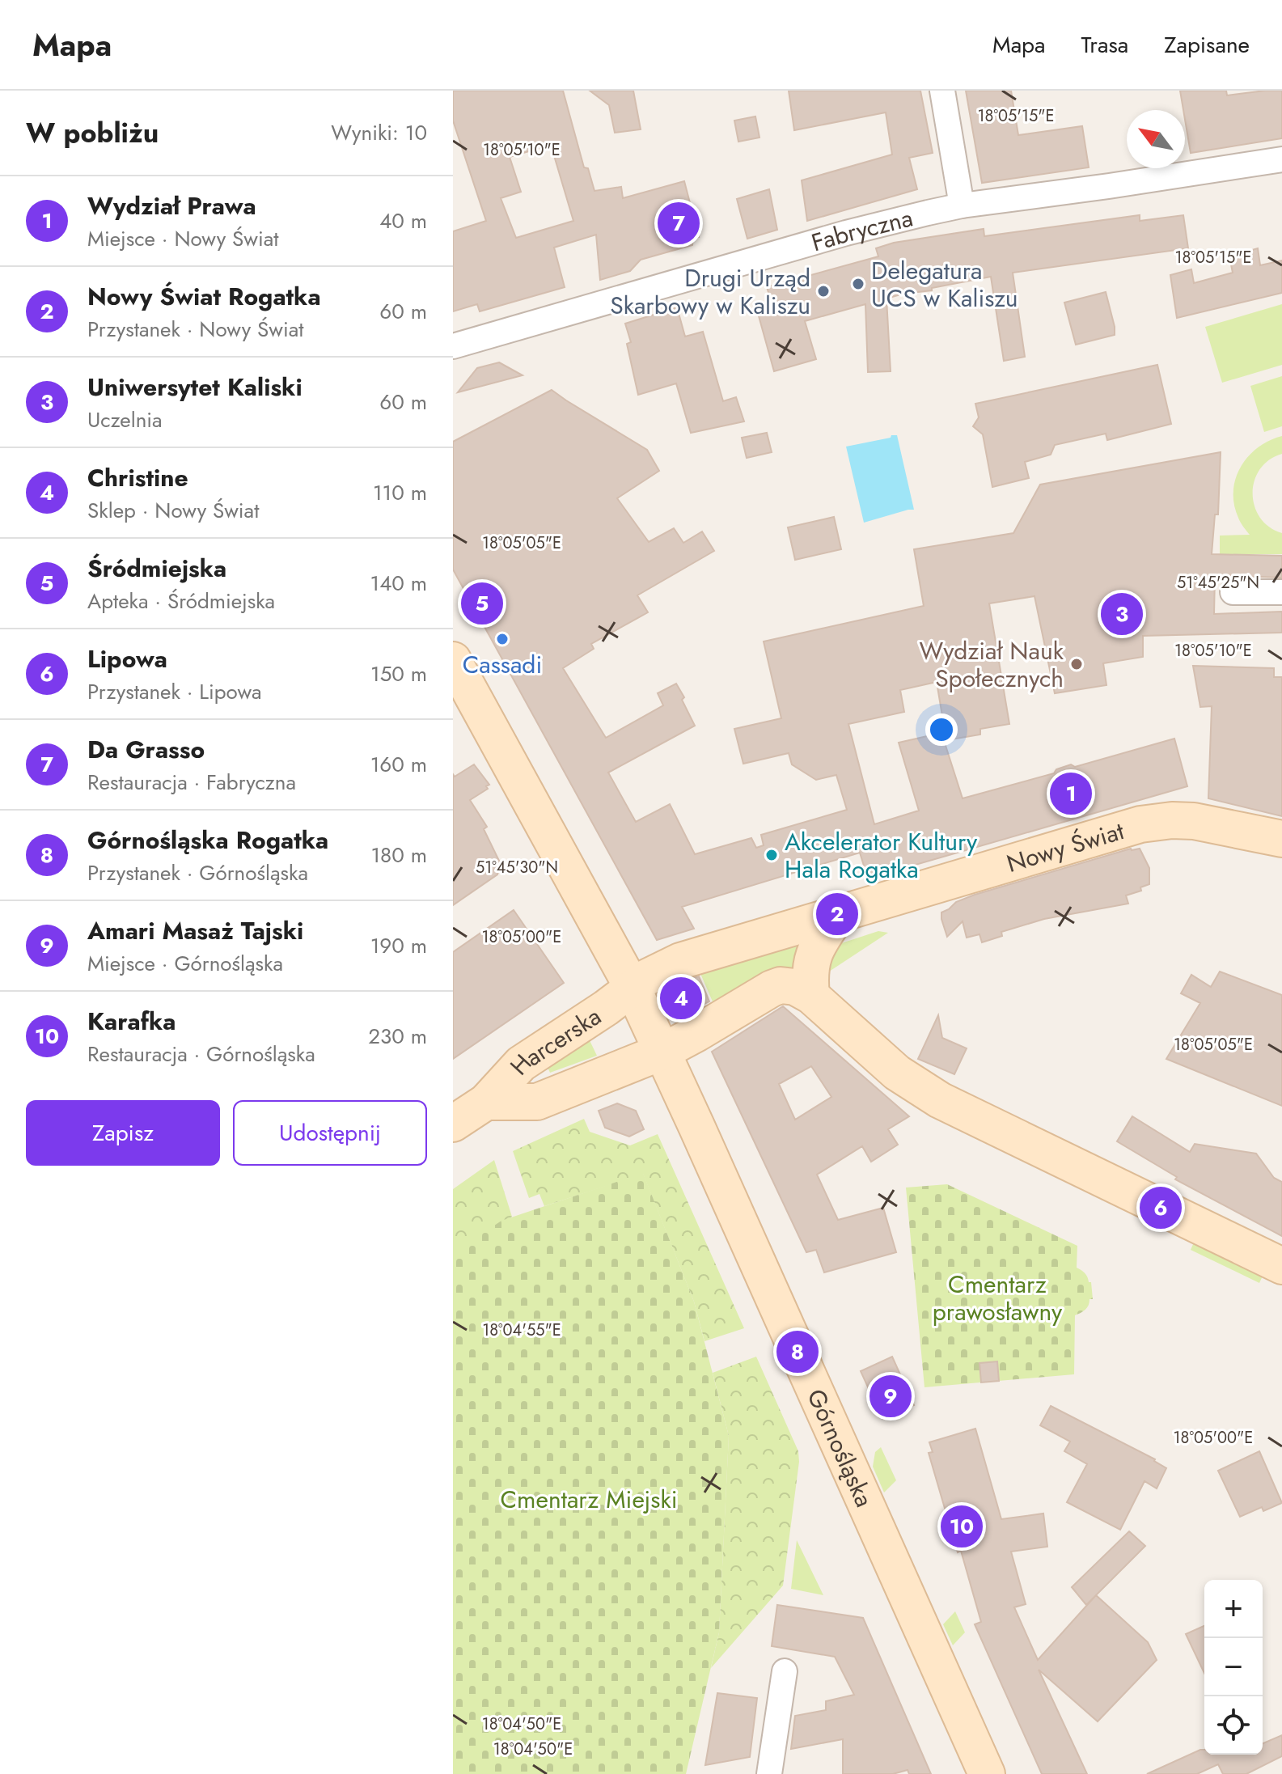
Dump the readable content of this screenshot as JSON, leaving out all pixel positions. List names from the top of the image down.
{
  "streets": {
    "street": [
      "Fabryczna",
      "Nowy Świat",
      "Harcerska",
      "Górnośląska"
    ]
  },
  "crossings": [
    ["Nowy Świat", "Harcerska"],
    ["Nowy Świat", "Górnośląska"],
    ["Harcerska", "Górnośląska"]
  ],
  "parks": ["Cmentarz prawosławny", "Cmentarz Miejski"],
  "places": [
    "Delegatura UCS w Kaliszu",
    "Drugi Urząd Skarbowy w Kaliszu",
    "Cassadi",
    "Wydział Nauk Społecznych",
    "Akcelerator Kultury Hala Rogatka"
  ],
  "north": "top left",
  "page": {
    "header": "Mapa",
    "nav": ["Mapa", "Trasa", "Zapisane"],
    "heading": ["W pobliżu", "Wyniki: 10"],
    "list": [
      {
        "mark": "1",
        "name": "Wydział Prawa",
        "note": "Miejsce · Nowy Świat",
        "value": "40 m"
      },
      {
        "mark": "2",
        "name": "Nowy Świat Rogatka",
        "note": "Przystanek · Nowy Świat",
        "value": "60 m"
      },
      {
        "mark": "3",
        "name": "Uniwersytet Kaliski",
        "note": "Uczelnia",
        "value": "60 m"
      },
      {
        "mark": "4",
        "name": "Christine",
        "note": "Sklep · Nowy Świat",
        "value": "110 m"
      },
      {
        "mark": "5",
        "name": "Śródmiejska",
        "note": "Apteka · Śródmiejska",
        "value": "140 m"
      },
      {
        "mark": "6",
        "name": "Lipowa",
        "note": "Przystanek · Lipowa",
        "value": "150 m"
      },
      {
        "mark": "7",
        "name": "Da Grasso",
        "note": "Restauracja · Fabryczna",
        "value": "160 m"
      },
      {
        "mark": "8",
        "name": "Górnośląska Rogatka",
        "note": "Przystanek · Górnośląska",
        "value": "180 m"
      },
      {
        "mark": "9",
        "name": "Amari Masaż Tajski",
        "note": "Miejsce · Górnośląska",
        "value": "190 m"
      },
      {
        "mark": "10",
        "name": "Karafka",
        "note": "Restauracja · Górnośląska",
        "value": "230 m"
      }
    ],
    "pins": [
      "7",
      "5",
      "3",
      "1",
      "2",
      "4",
      "6",
      "8",
      "9",
      "10"
    ],
    "buttons": ["Zapisz", "Udostępnij"],
    "map_buttons": ["+", "−"]
  },
  "coordinates": [
    "18°05'15\"E",
    "18°05'10\"E",
    "18°05'05\"E",
    "51°45'25\"N",
    "51°45'30\"N",
    "18°05'00\"E",
    "18°04'55\"E",
    "18°04'50\"E"
  ]
}
